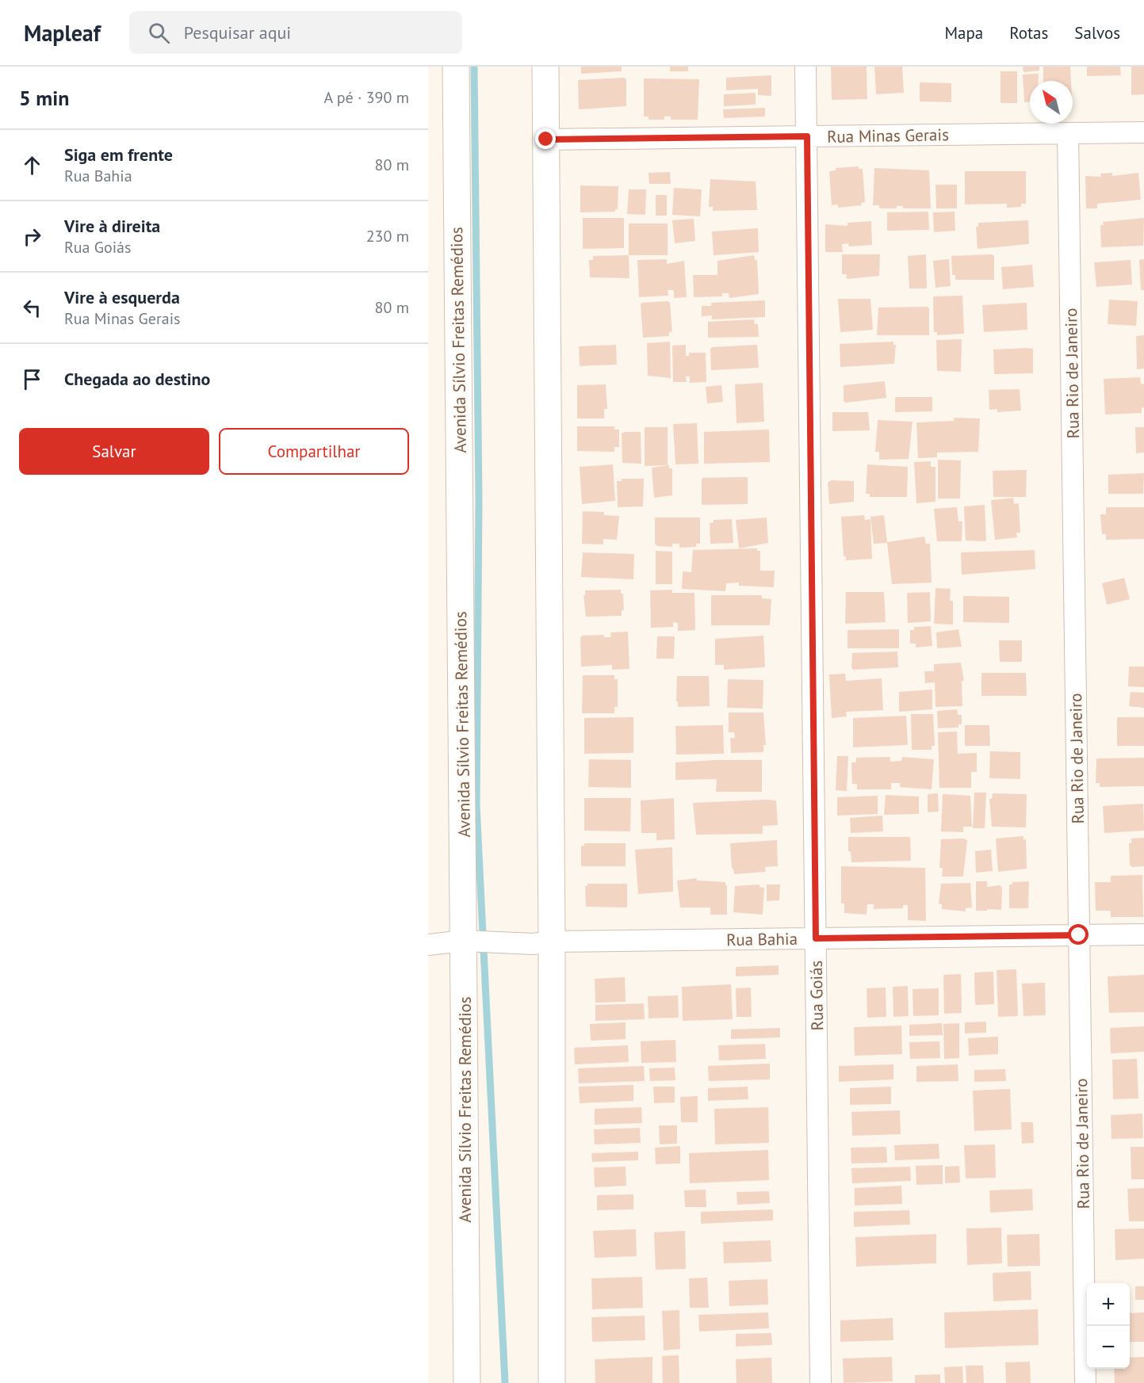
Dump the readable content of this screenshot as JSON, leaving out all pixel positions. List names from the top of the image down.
{
  "streets": {
    "street": [
      "Rua Minas Gerais",
      "Avenida Sílvio Freitas Remédios",
      "Rua Rio de Janeiro",
      "Rua Bahia",
      "Rua Goiás"
    ]
  },
  "crossings": [
    ["Rua Minas Gerais", "Rua Rio de Janeiro"],
    ["Rua Minas Gerais", "Rua Goiás"],
    ["Avenida Sílvio Freitas Remédios", "Rua Bahia"],
    ["Rua Rio de Janeiro", "Rua Bahia"],
    ["Rua Bahia", "Rua Goiás"]
  ],
  "north": "top left",
  "page": {
    "header": "Mapleaf",
    "search": "Pesquisar aqui",
    "nav": ["Mapa", "Rotas", "Salvos"],
    "heading": ["5 min", "A pé · 390 m"],
    "list": [
      ["Siga em frente", "Rua Bahia", "80 m"],
      ["Vire à direita", "Rua Goiás", "230 m"],
      ["Vire à esquerda", "Rua Minas Gerais", "80 m"],
      "Chegada ao destino"
    ],
    "buttons": ["Salvar", "Compartilhar"],
    "map_buttons": ["+", "−"]
  }
}
